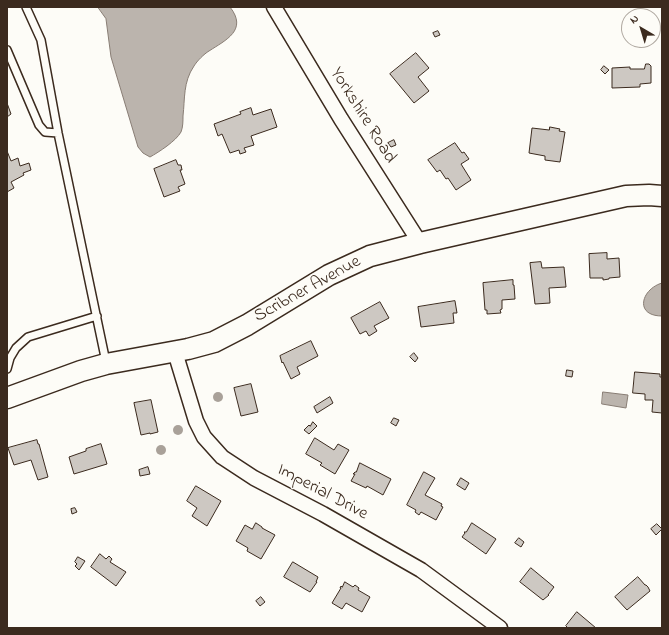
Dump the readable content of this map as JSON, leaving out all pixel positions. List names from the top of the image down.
{
  "streets": {
    "street": ["Yorkshire Road", "Scribner Avenue", "Imperial Drive"]
  },
  "crossings": [
    ["Yorkshire Road", "Scribner Avenue"],
    ["Scribner Avenue", "Imperial Drive"]
  ],
  "north": "top left"
}
